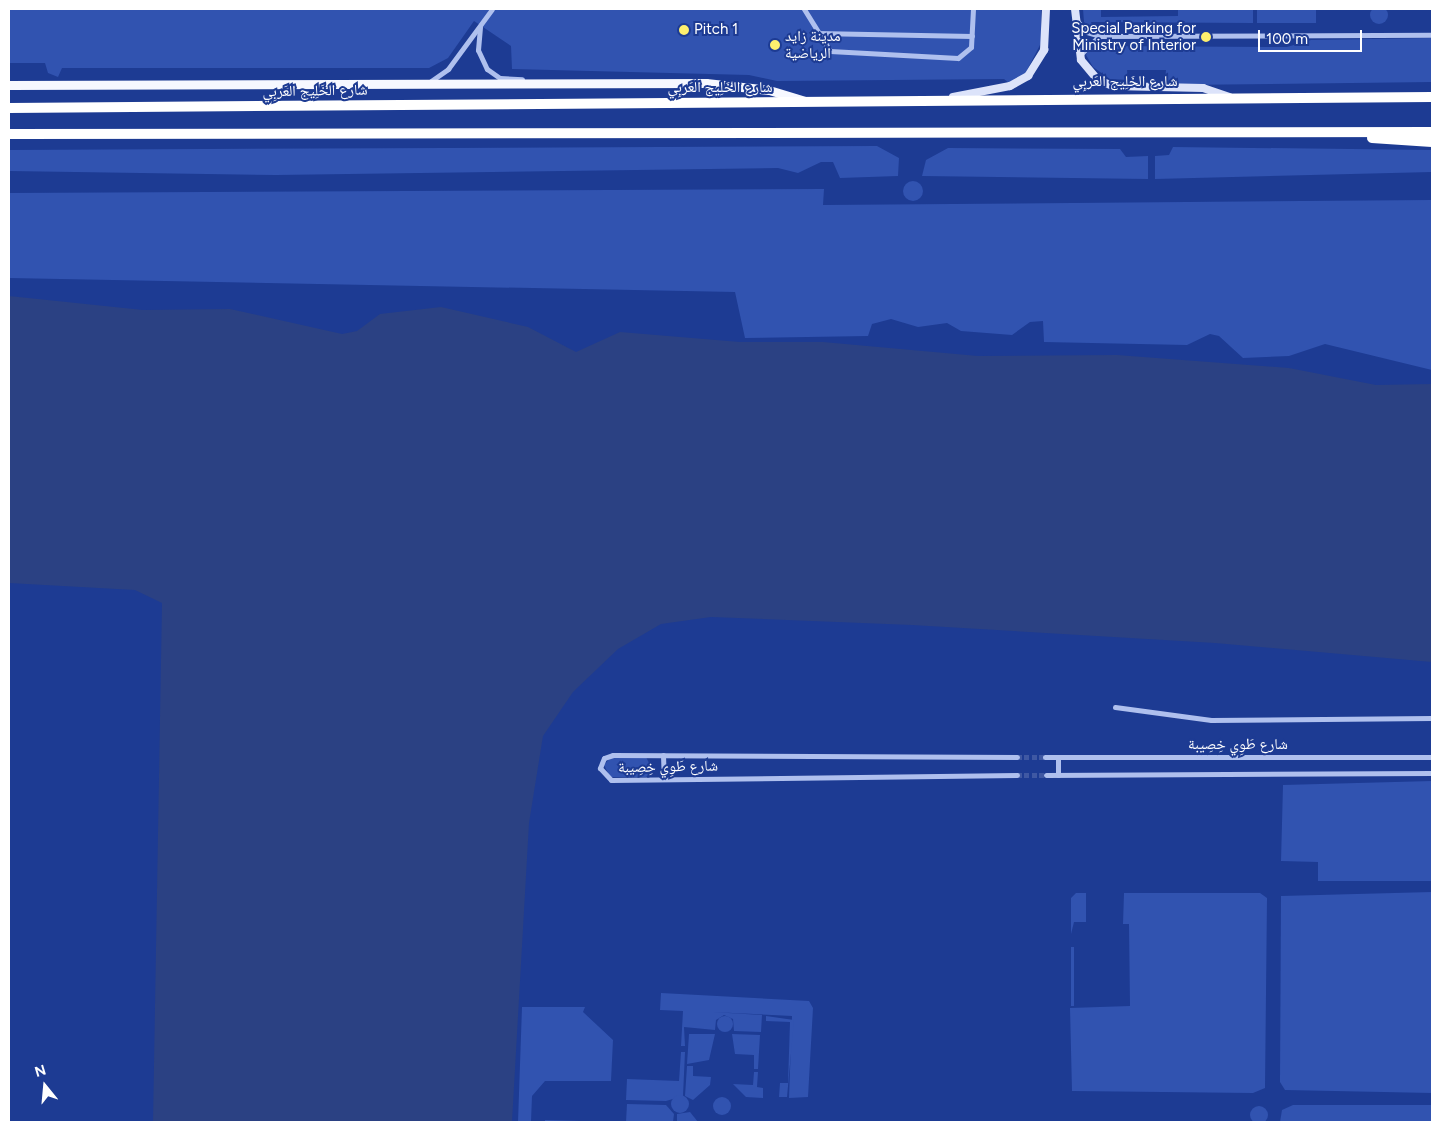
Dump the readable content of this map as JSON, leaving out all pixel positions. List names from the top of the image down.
{
  "streets": {
    "highway": ["شارع الخَلِيج العَربِي"],
    "street": ["شارع طَوِي خِصِيبة"]
  },
  "places": ["Pitch 1", "Special Parking for Ministry of Interior", "مدينة زايد الرياضية"],
  "scale_bar": "100 m",
  "north": "top"
}
